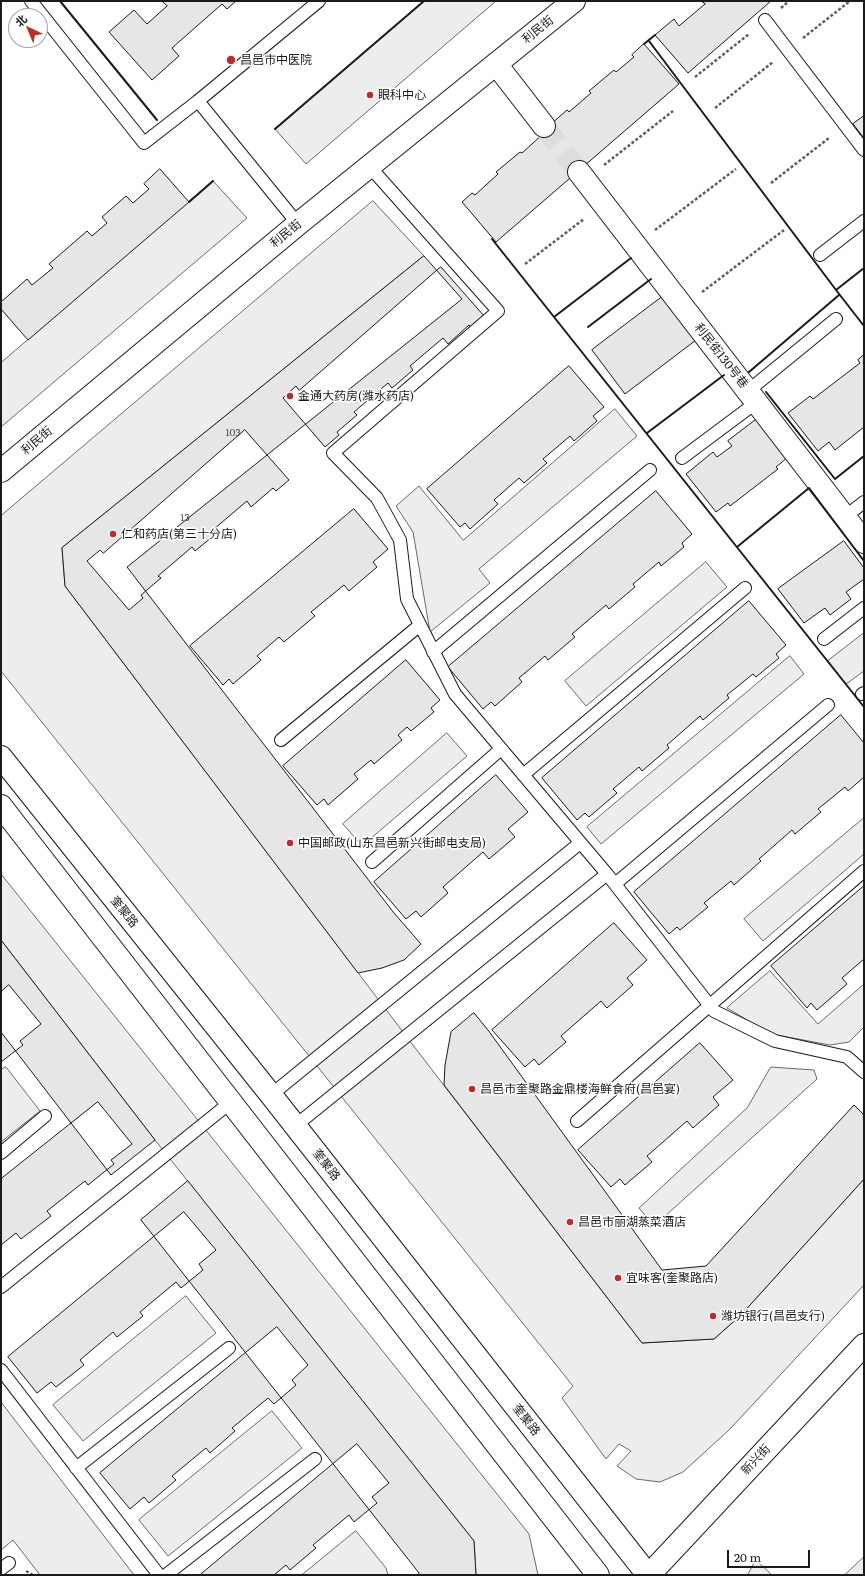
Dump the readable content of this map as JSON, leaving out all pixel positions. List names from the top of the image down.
{
  "streets": {
    "main road": [
      "利民街",
      "利民街130号巷",
      "奎聚路",
      "新兴街"
    ]
  },
  "crossings": [
    ["奎聚路", "新兴街"]
  ],
  "places": [
    "昌邑市中医院",
    "眼科中心",
    "金通大药房(潍水药店)",
    "仁和药店(第三十分店)",
    "中国邮政(山东昌邑新兴街邮电支局)",
    "昌邑市奎聚路金鼎楼海鲜食府(昌邑宴)",
    "昌邑市丽湖蒸菜酒店",
    "宜味客(奎聚路店)",
    "潍坊银行(昌邑支行)"
  ],
  "house_numbers": ["103", "13"],
  "scale_bar": "20 m",
  "north": "top left"
}
